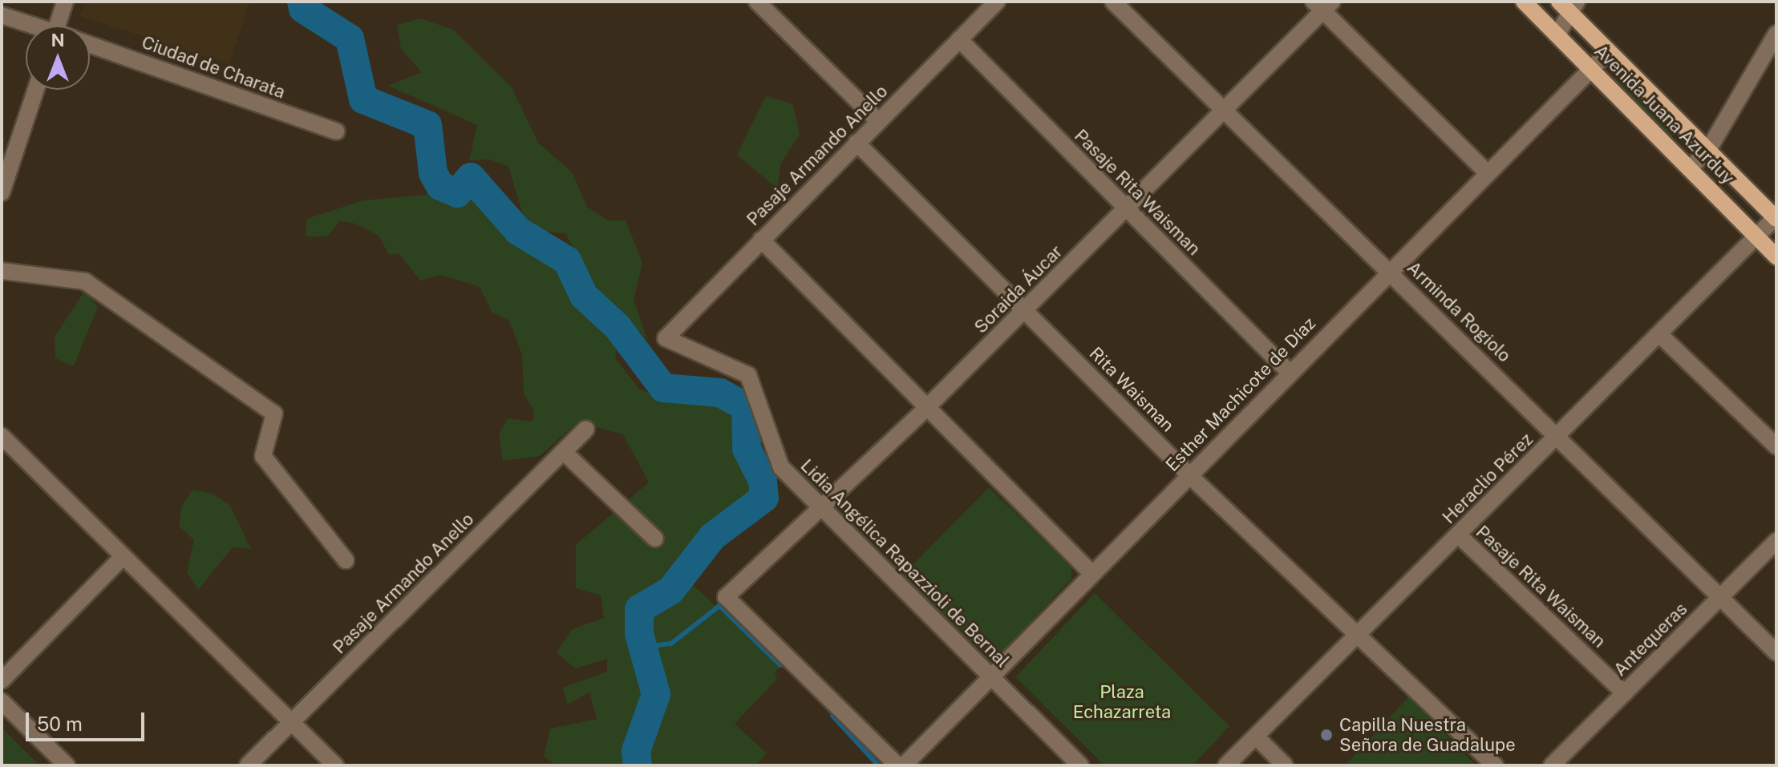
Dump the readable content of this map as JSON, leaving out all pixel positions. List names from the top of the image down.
{
  "streets": {
    "main road": ["Avenida Juana Azurduy"],
    "street": [
      "Ciudad de Charata",
      "Pasaje Armando Anello",
      "Pasaje Rita Waisman",
      "Soraida Áucar",
      "Arminda Rogiolo",
      "Rita Waisman",
      "Esther Machicote de Díaz",
      "Heraclio Pérez",
      "Lidia Angélica Rapazzioli de Bernal",
      "Antequeras"
    ]
  },
  "crossings": [
    ["Avenida Juana Azurduy", "Esther Machicote de Díaz"],
    ["Avenida Juana Azurduy", "Heraclio Pérez"],
    ["Pasaje Armando Anello", "Pasaje Rita Waisman"],
    ["Pasaje Armando Anello", "Rita Waisman"],
    ["Pasaje Armando Anello", "Lidia Angélica Rapazzioli de Bernal"],
    ["Pasaje Rita Waisman", "Soraida Áucar"],
    ["Pasaje Rita Waisman", "Esther Machicote de Díaz"],
    ["Pasaje Rita Waisman", "Heraclio Pérez"],
    ["Pasaje Rita Waisman", "Antequeras"],
    ["Soraida Áucar", "Arminda Rogiolo"],
    ["Soraida Áucar", "Rita Waisman"],
    ["Soraida Áucar", "Lidia Angélica Rapazzioli de Bernal"],
    ["Arminda Rogiolo", "Esther Machicote de Díaz"],
    ["Arminda Rogiolo", "Heraclio Pérez"],
    ["Arminda Rogiolo", "Antequeras"],
    ["Rita Waisman", "Esther Machicote de Díaz"],
    ["Rita Waisman", "Heraclio Pérez"],
    ["Esther Machicote de Díaz", "Lidia Angélica Rapazzioli de Bernal"]
  ],
  "parks": ["Plaza Echazarreta"],
  "places": ["Capilla Nuestra Señora de Guadalupe"],
  "scale_bar": "50 m",
  "north": "top"
}
